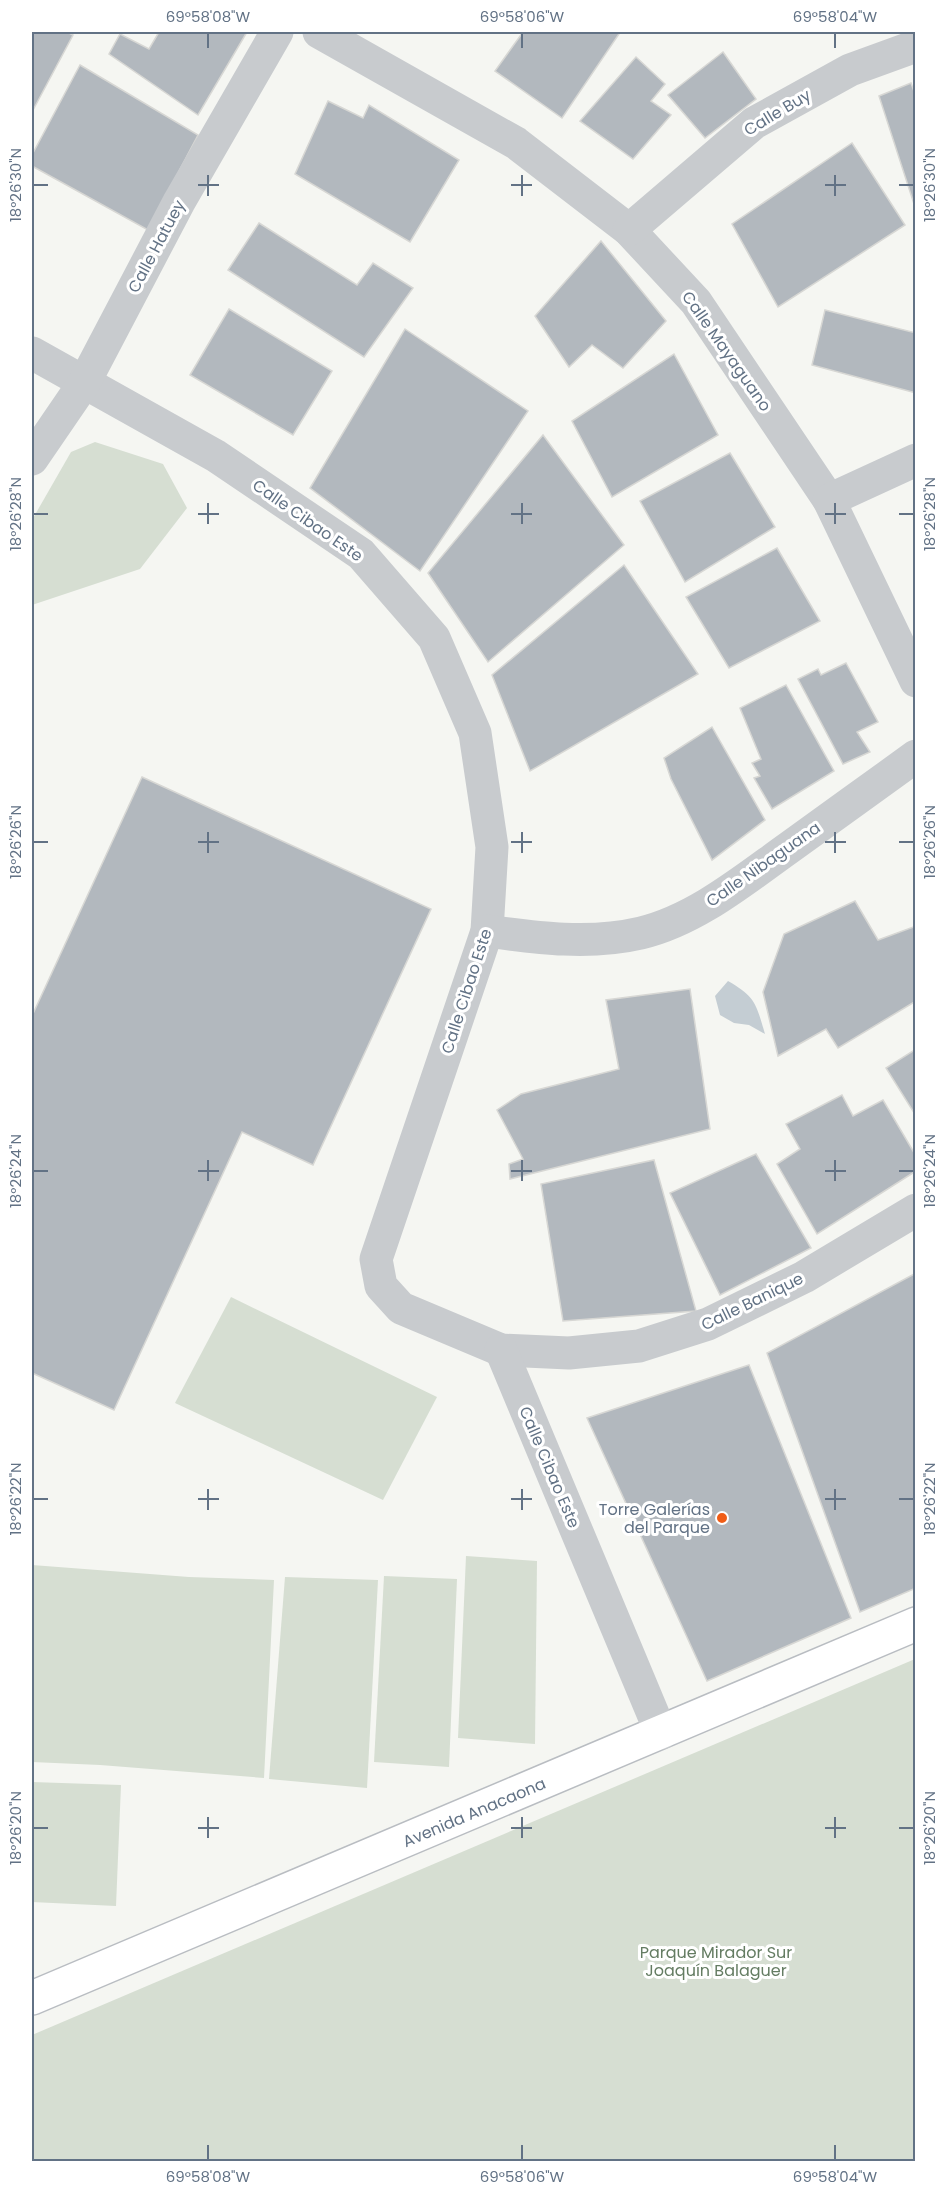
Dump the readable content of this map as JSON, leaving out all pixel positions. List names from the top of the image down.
{
  "streets": {
    "main road": ["Avenida Anacaona"],
    "street": [
      "Calle Buy",
      "Calle Hatuey",
      "Calle Mayaguano",
      "Calle Cibao Este",
      "Calle Nibaguana",
      "Calle Banique"
    ]
  },
  "crossings": [
    ["Calle Buy", "Calle Mayaguano"],
    ["Calle Hatuey", "Calle Cibao Este"],
    ["Calle Cibao Este", "Calle Nibaguana"],
    ["Calle Cibao Este", "Calle Banique"],
    ["Calle Cibao Este", "Avenida Anacaona"]
  ],
  "parks": ["Parque Mirador Sur Joaquín Balaguer"],
  "places": ["Torre Galerías del Parque"],
  "coordinates": [
    "69°58'08\"W",
    "69°58'06\"W",
    "69°58'04\"W",
    "18°26'30\"N",
    "18°26'28\"N",
    "18°26'26\"N",
    "18°26'24\"N",
    "18°26'22\"N",
    "18°26'20\"N"
  ]
}
